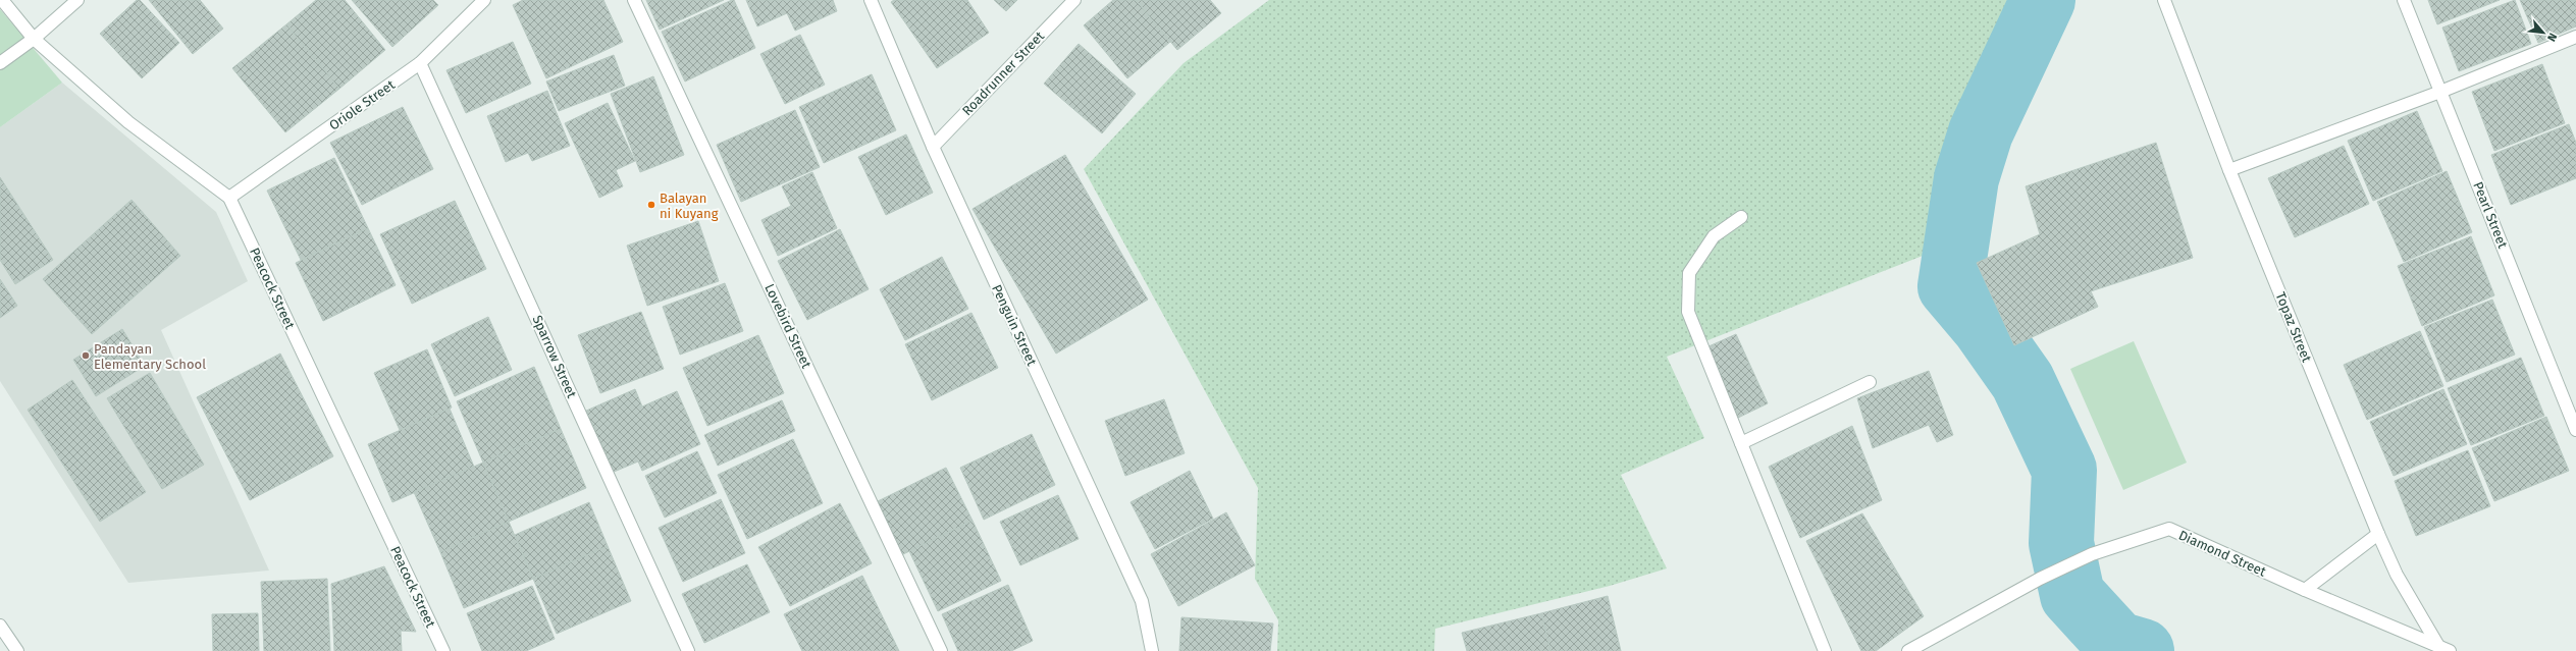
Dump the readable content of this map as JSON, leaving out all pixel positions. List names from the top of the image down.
{
  "streets": {
    "street": [
      "Roadrunner Street",
      "Oriole Street",
      "Pearl Street",
      "Peacock Street",
      "Penguin Street",
      "Lovebird Street",
      "Topaz Street",
      "Sparrow Street",
      "Diamond Street"
    ]
  },
  "crossings": [
    ["Roadrunner Street", "Penguin Street"],
    ["Oriole Street", "Peacock Street"],
    ["Oriole Street", "Sparrow Street"],
    ["Topaz Street", "Diamond Street"]
  ],
  "places": ["Balayan ni Kuyang", "Pandayan Elementary School"],
  "north": "bottom right"
}
